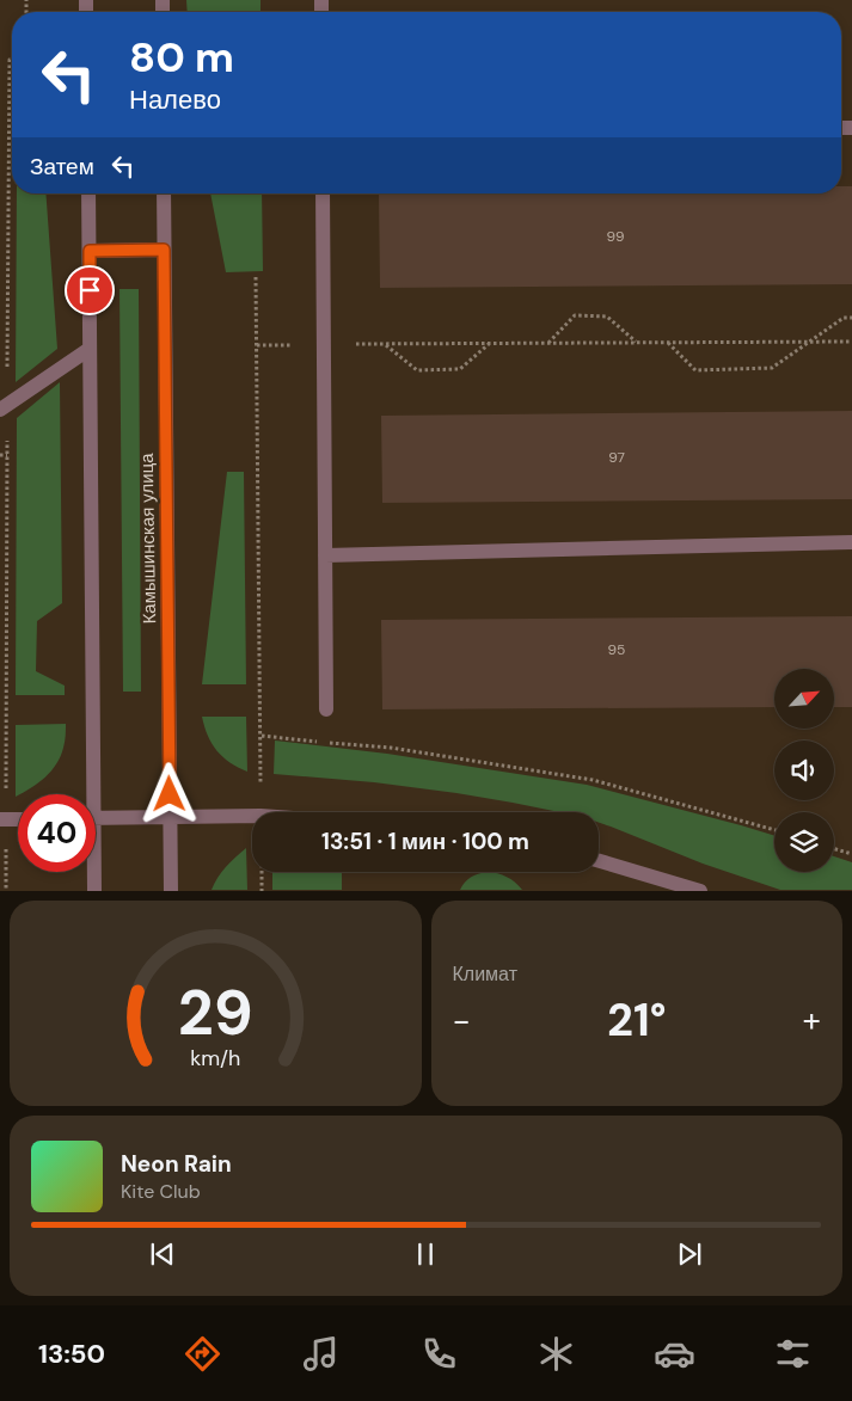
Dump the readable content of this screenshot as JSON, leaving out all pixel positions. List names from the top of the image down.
{
  "streets": {
    "street": ["Камышинская улица"]
  },
  "house_numbers": ["99", "97", "95"],
  "north": "top right",
  "page": {
    "turn": ["80 m", "Налево"],
    "then": "Затем",
    "limit": "40",
    "trip": "13:51 · 1 мин · 100 m",
    "tile": "Климат",
    "heat": ["−", "21°", "+"],
    "song": ["Neon Rain", "Kite Club"],
    "tabs": "13:50",
    "gauge": ["29", "km/h"]
  }
}
